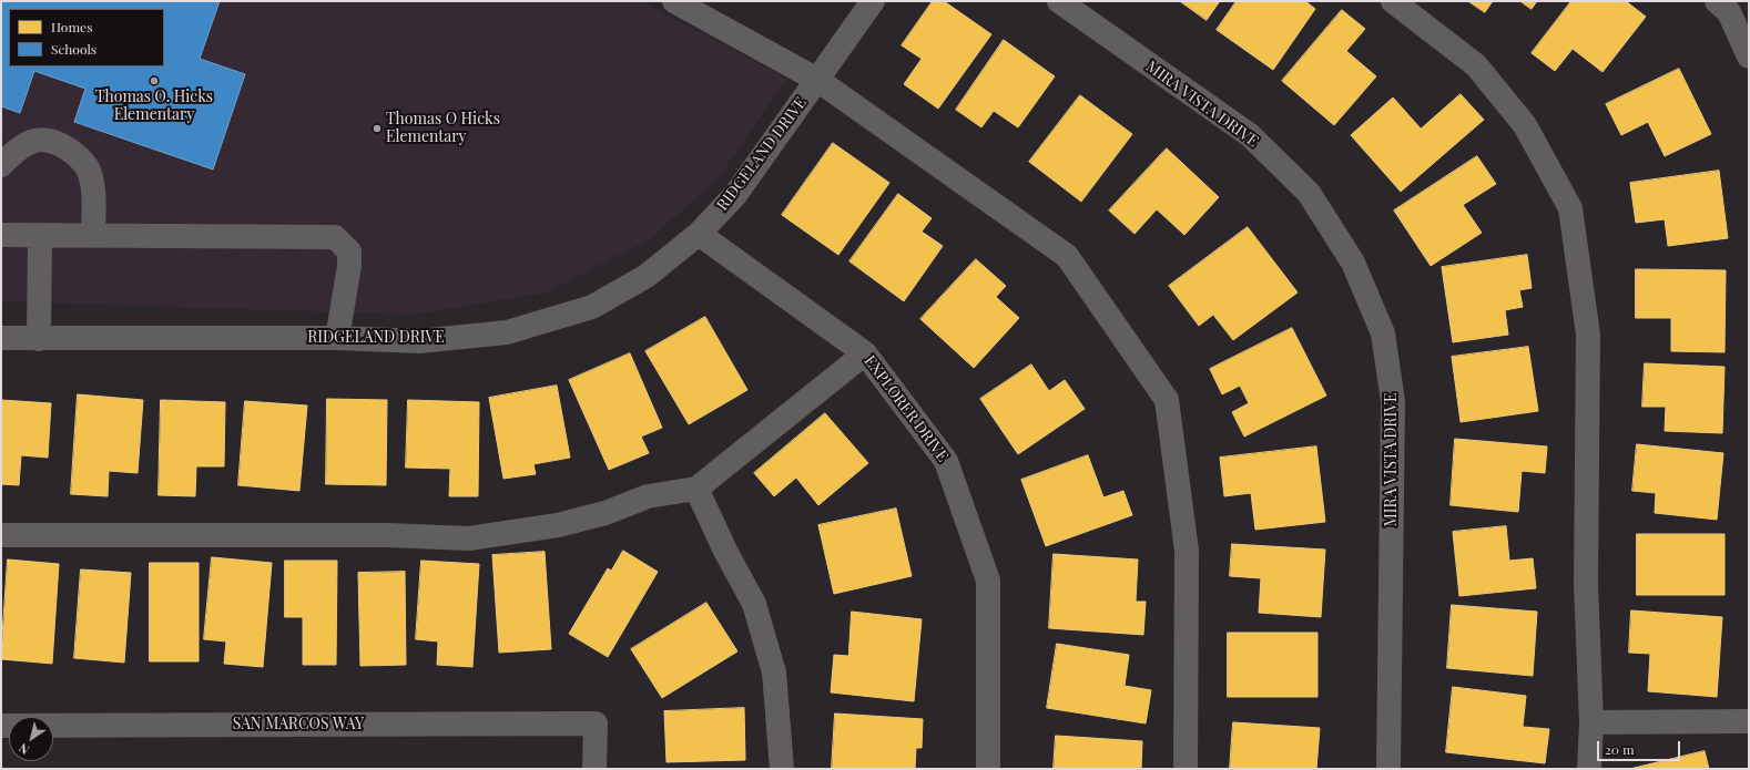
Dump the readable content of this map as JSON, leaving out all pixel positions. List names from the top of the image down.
{
  "streets": {
    "street": [
      "MIRA VISTA DRIVE",
      "RIDGELAND DRIVE",
      "EXPLORER DRIVE",
      "SAN MARCOS WAY"
    ]
  },
  "crossings": [
    ["RIDGELAND DRIVE", "EXPLORER DRIVE"]
  ],
  "places": ["Thomas O. Hicks Elementary", "Thomas O Hicks Elementary"],
  "legend": ["Homes", "Schools"],
  "scale_bar": "20 m",
  "north": "bottom left"
}
